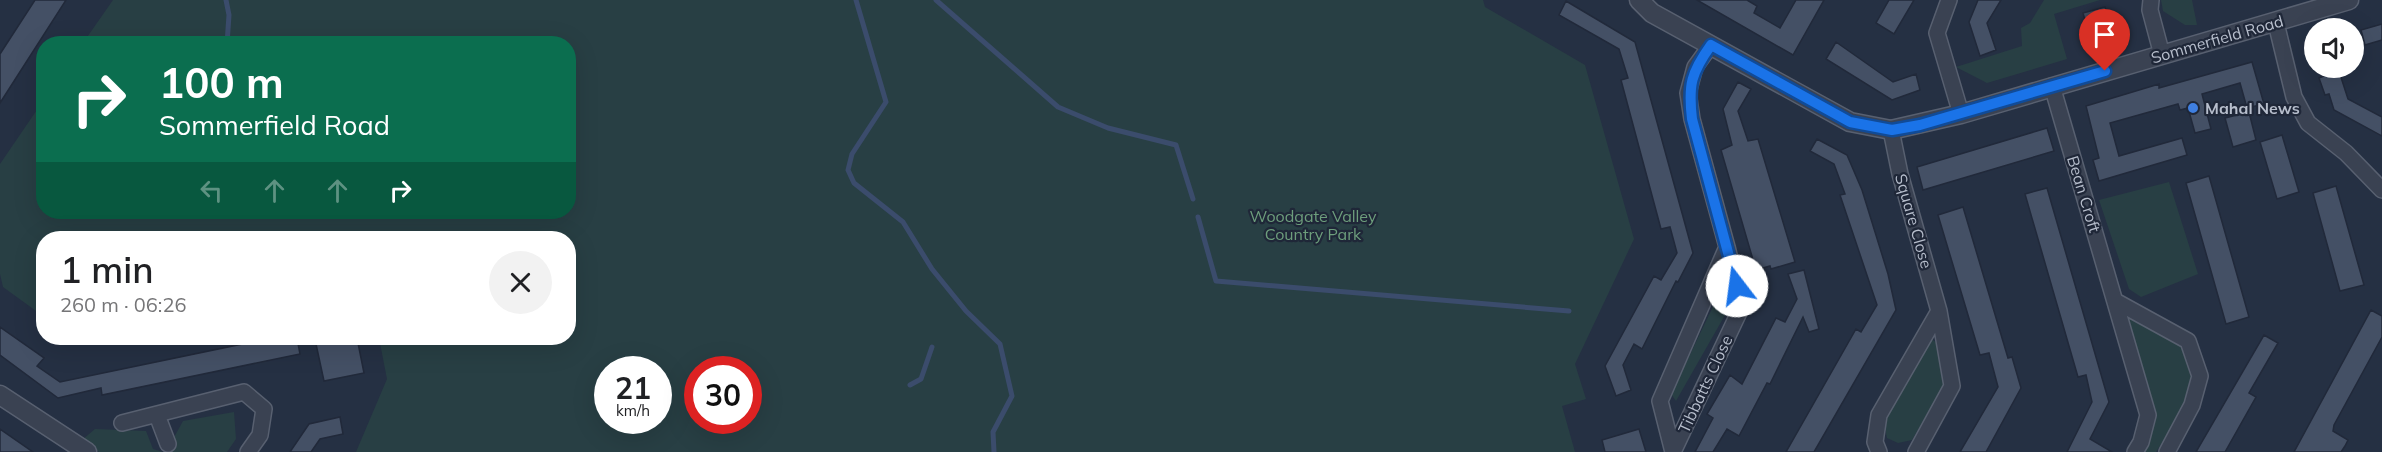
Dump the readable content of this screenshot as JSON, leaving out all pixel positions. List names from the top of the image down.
{
  "streets": {
    "street": [
      "Sommerfield Road",
      "Bean Croft",
      "Square Close",
      "Tibbatts Close"
    ]
  },
  "crossings": [
    ["Sommerfield Road", "Bean Croft"],
    ["Sommerfield Road", "Square Close"],
    ["Sommerfield Road", "Tibbatts Close"]
  ],
  "parks": ["Woodgate Valley Country Park"],
  "places": ["Mahal News"],
  "page": {
    "turn": ["100 m", "Sommerfield Road"],
    "heading": ["1 min", "260 m · 06:26"],
    "speed": "21 km/h",
    "limit": "30"
  }
}
